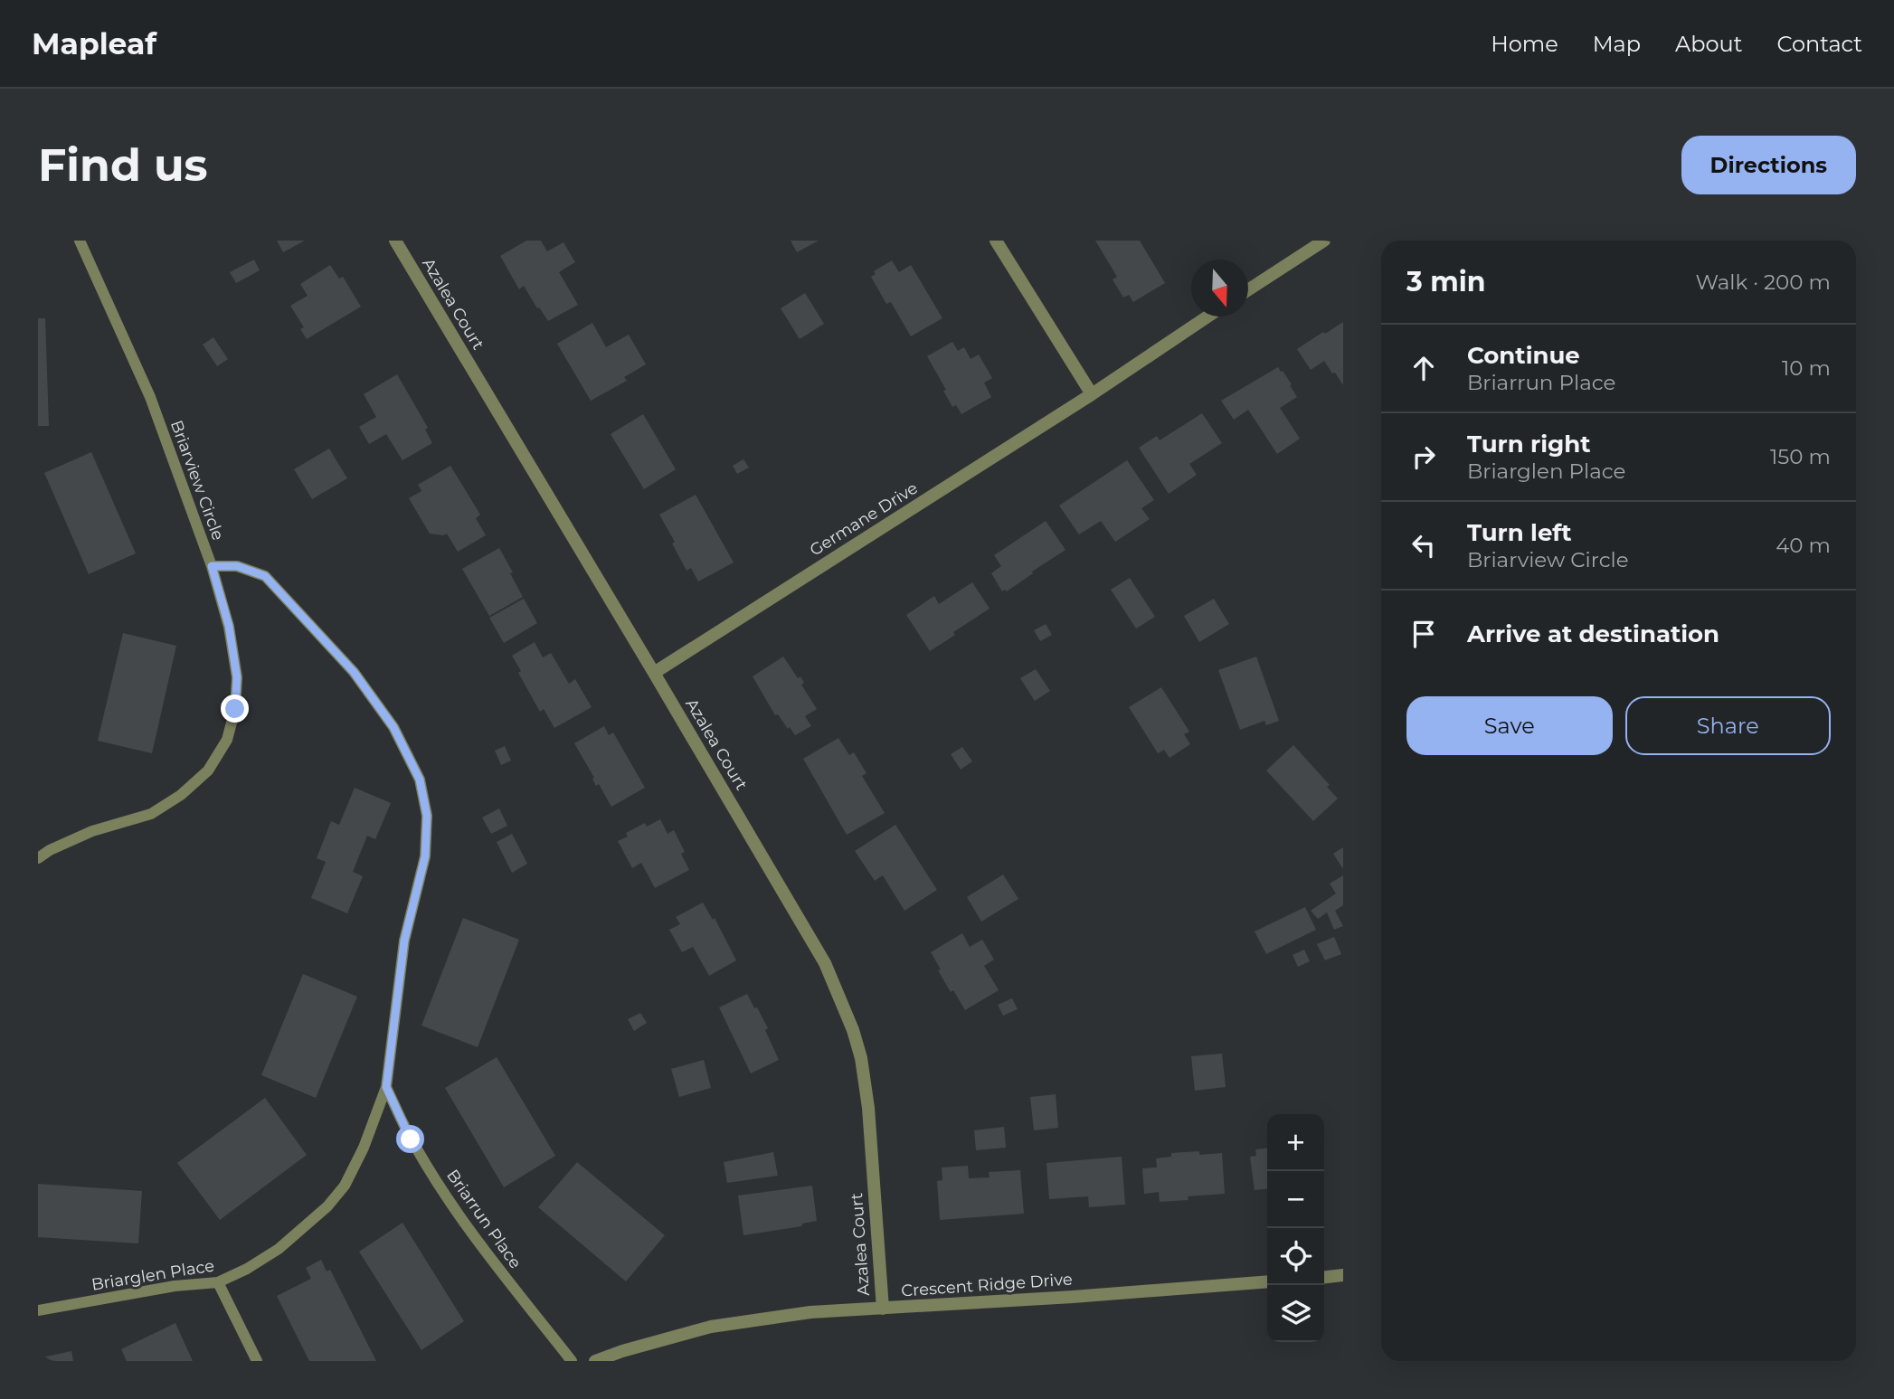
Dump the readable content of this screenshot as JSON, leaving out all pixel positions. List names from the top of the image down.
{
  "streets": {
    "street": ["Azalea Court", "Germane Drive", "Crescent Ridge Drive"],
    "lane": ["Briarview Circle", "Briarrun Place", "Briarglen Place"]
  },
  "crossings": [
    ["Azalea Court", "Germane Drive"],
    ["Azalea Court", "Crescent Ridge Drive"],
    ["Briarview Circle", "Briarglen Place"],
    ["Briarrun Place", "Briarglen Place"]
  ],
  "north": "bottom",
  "page": {
    "header": "Mapleaf",
    "nav": [
      "Home",
      "Map",
      "About",
      "Contact"
    ],
    "buttons": [
      "Directions",
      ["Save", "Share"]
    ],
    "title": "Find us",
    "heading": ["3 min", "Walk · 200 m"],
    "list": [
      ["Continue", "Briarrun Place", "10 m"],
      ["Turn right", "Briarglen Place", "150 m"],
      ["Turn left", "Briarview Circle", "40 m"],
      "Arrive at destination"
    ],
    "map_buttons": ["+", "−"]
  }
}
